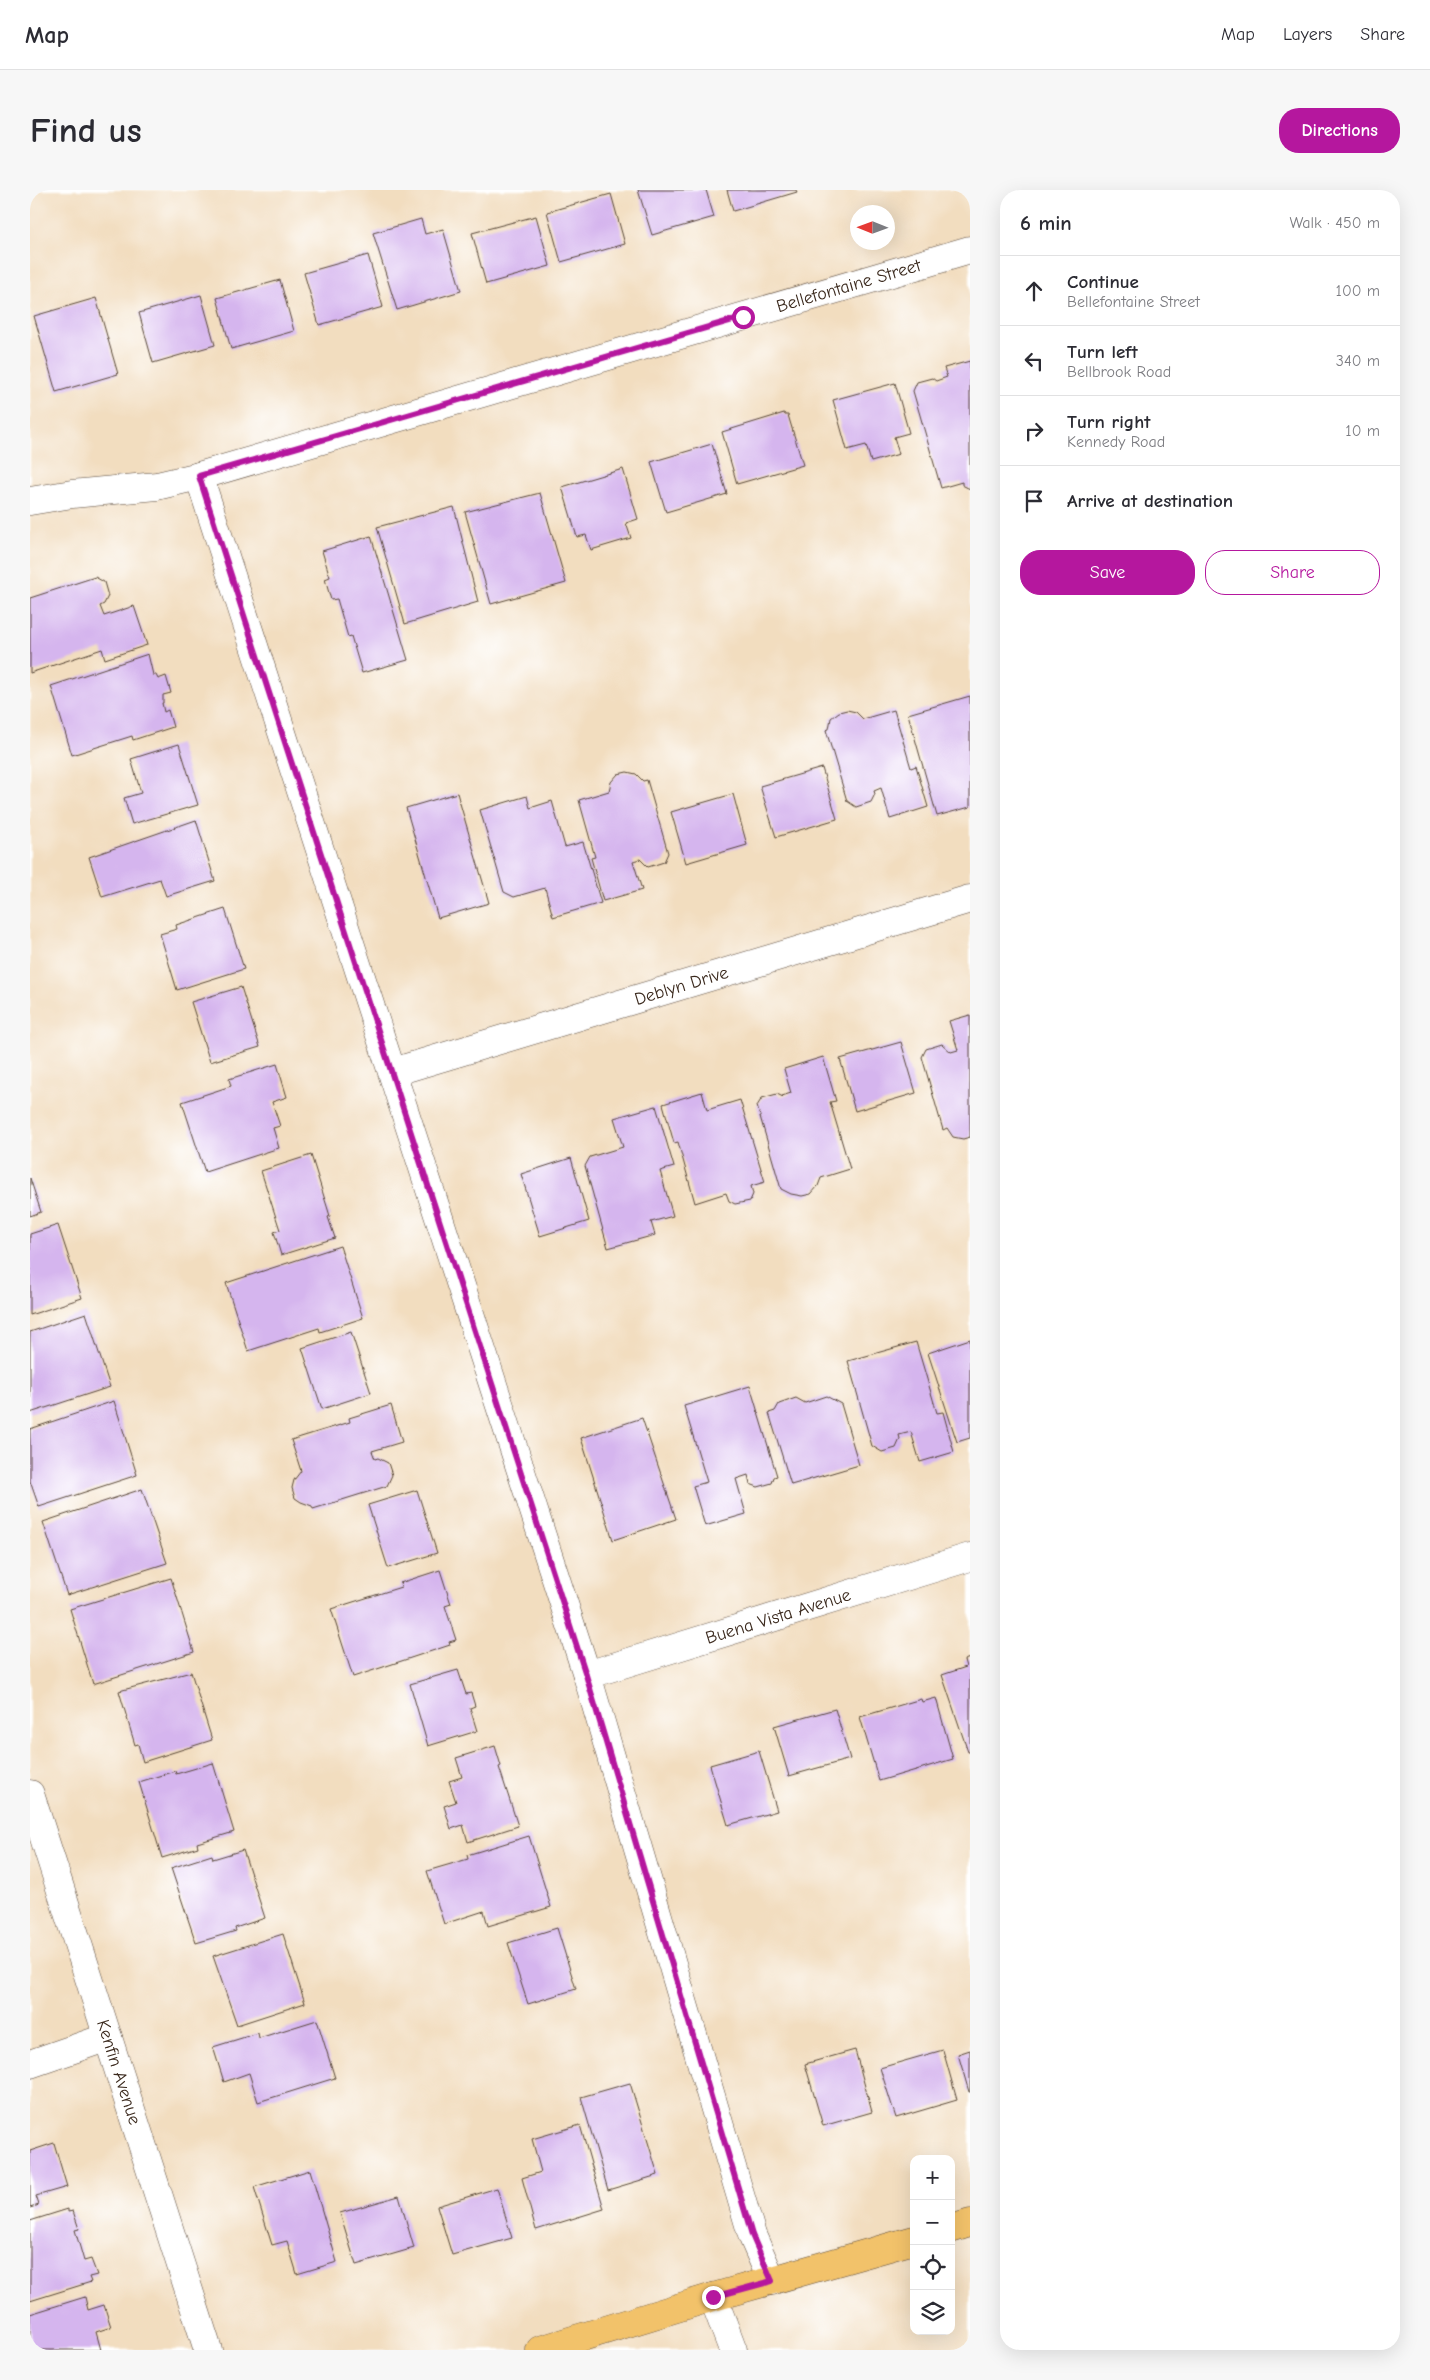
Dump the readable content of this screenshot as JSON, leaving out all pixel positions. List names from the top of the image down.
{
  "streets": {
    "street": [
      "Bellefontaine Street",
      "Deblyn Drive",
      "Buena Vista Avenue",
      "Kenfin Avenue"
    ]
  },
  "north": "left",
  "page": {
    "header": "Map",
    "nav": ["Map", "Layers", "Share"],
    "buttons": [
      "Directions",
      ["Save", "Share"]
    ],
    "title": "Find us",
    "heading": ["6 min", "Walk · 450 m"],
    "list": [
      ["Continue", "Bellefontaine Street", "100 m"],
      ["Turn left", "Bellbrook Road", "340 m"],
      ["Turn right", "Kennedy Road", "10 m"],
      "Arrive at destination"
    ],
    "map_buttons": ["+", "−"]
  }
}
